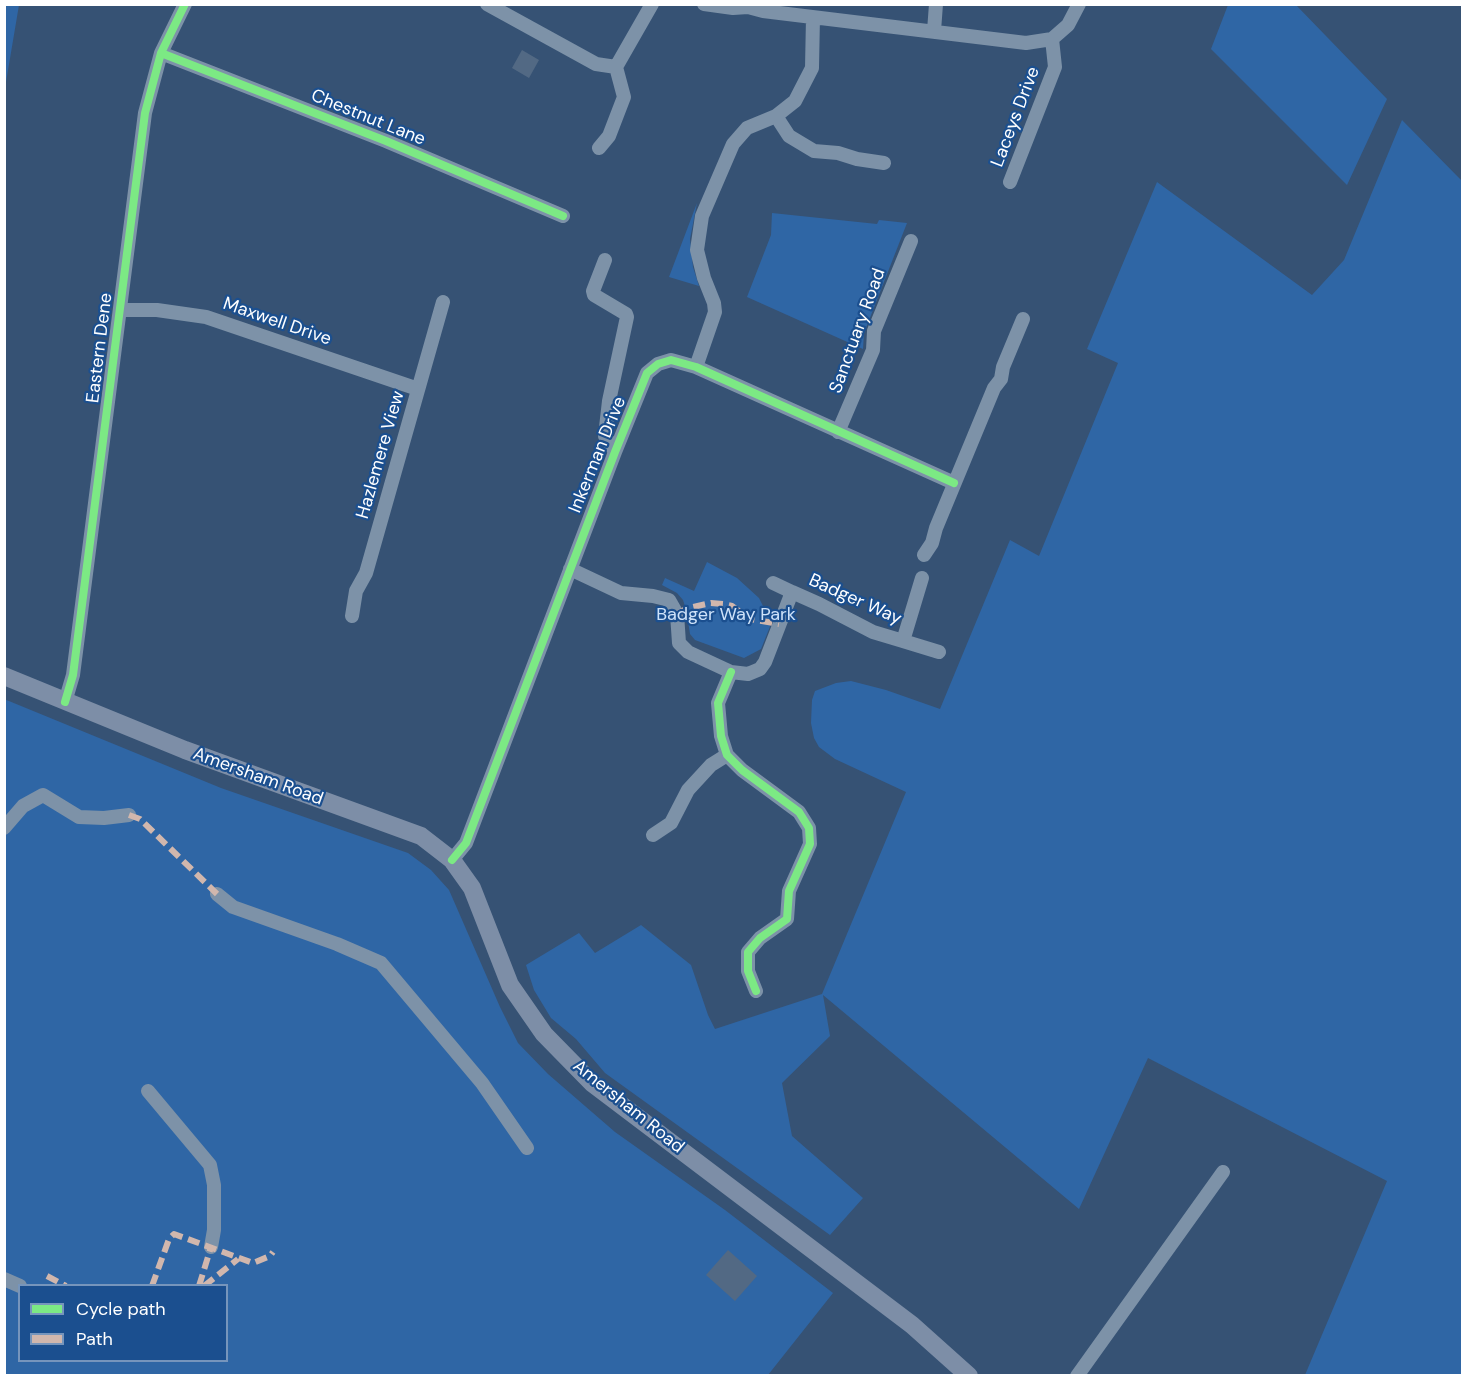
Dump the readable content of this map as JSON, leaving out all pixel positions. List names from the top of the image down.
{
  "streets": {
    "main road": ["Amersham Road"],
    "street": [
      "Laceys Drive",
      "Chestnut Lane",
      "Maxwell Drive",
      "Sanctuary Road",
      "Eastern Dene",
      "Hazlemere View",
      "Inkerman Drive",
      "Badger Way"
    ]
  },
  "crossings": [
    ["Chestnut Lane", "Eastern Dene"],
    ["Maxwell Drive", "Eastern Dene"],
    ["Maxwell Drive", "Hazlemere View"],
    ["Sanctuary Road", "Inkerman Drive"],
    ["Eastern Dene", "Amersham Road"],
    ["Inkerman Drive", "Amersham Road"]
  ],
  "parks": ["Badger Way Park"],
  "legend": ["Cycle path", "Path"]
}
